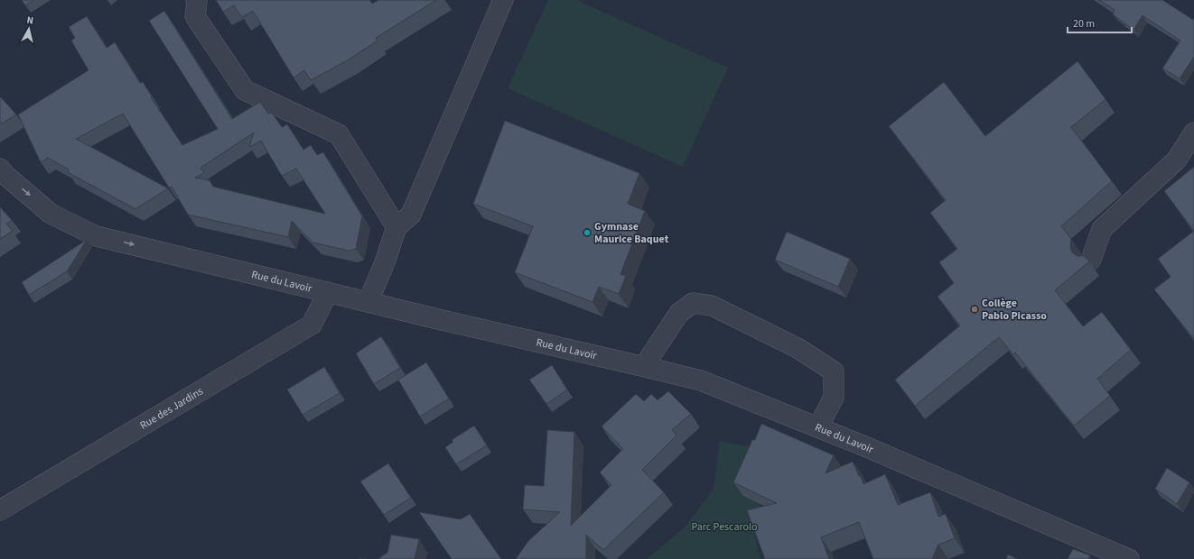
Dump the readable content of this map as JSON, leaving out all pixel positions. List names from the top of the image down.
{
  "streets": {
    "street": ["Rue du Lavoir", "Rue des Jardins"]
  },
  "crossings": [
    ["Rue du Lavoir", "Rue des Jardins"]
  ],
  "parks": ["Parc Pescarolo"],
  "places": ["Gymnase Maurice Baquet", "Collège Pablo Picasso"],
  "scale_bar": "20 m",
  "north": "top"
}
